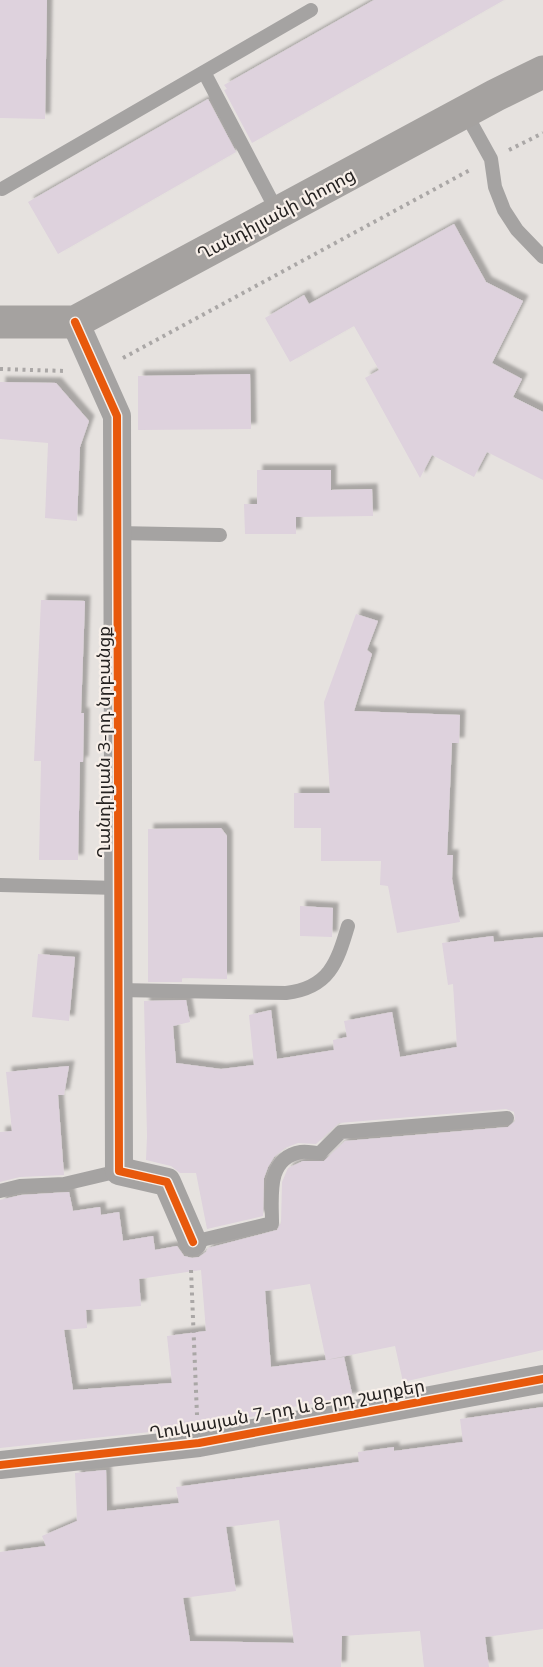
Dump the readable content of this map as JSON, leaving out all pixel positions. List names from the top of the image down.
{
  "streets": {
    "main road": ["Ղանդիլյանի փողոց"],
    "street": ["Ղանդիլյան 3-րդ նրբանցք", "Ղուկասյան 7-րդ և 8-րդ շարքեր"]
  },
  "crossings": [
    ["Ղանդիլյանի փողոց", "Ղանդիլյան 3-րդ նրբանցք"]
  ]
}
